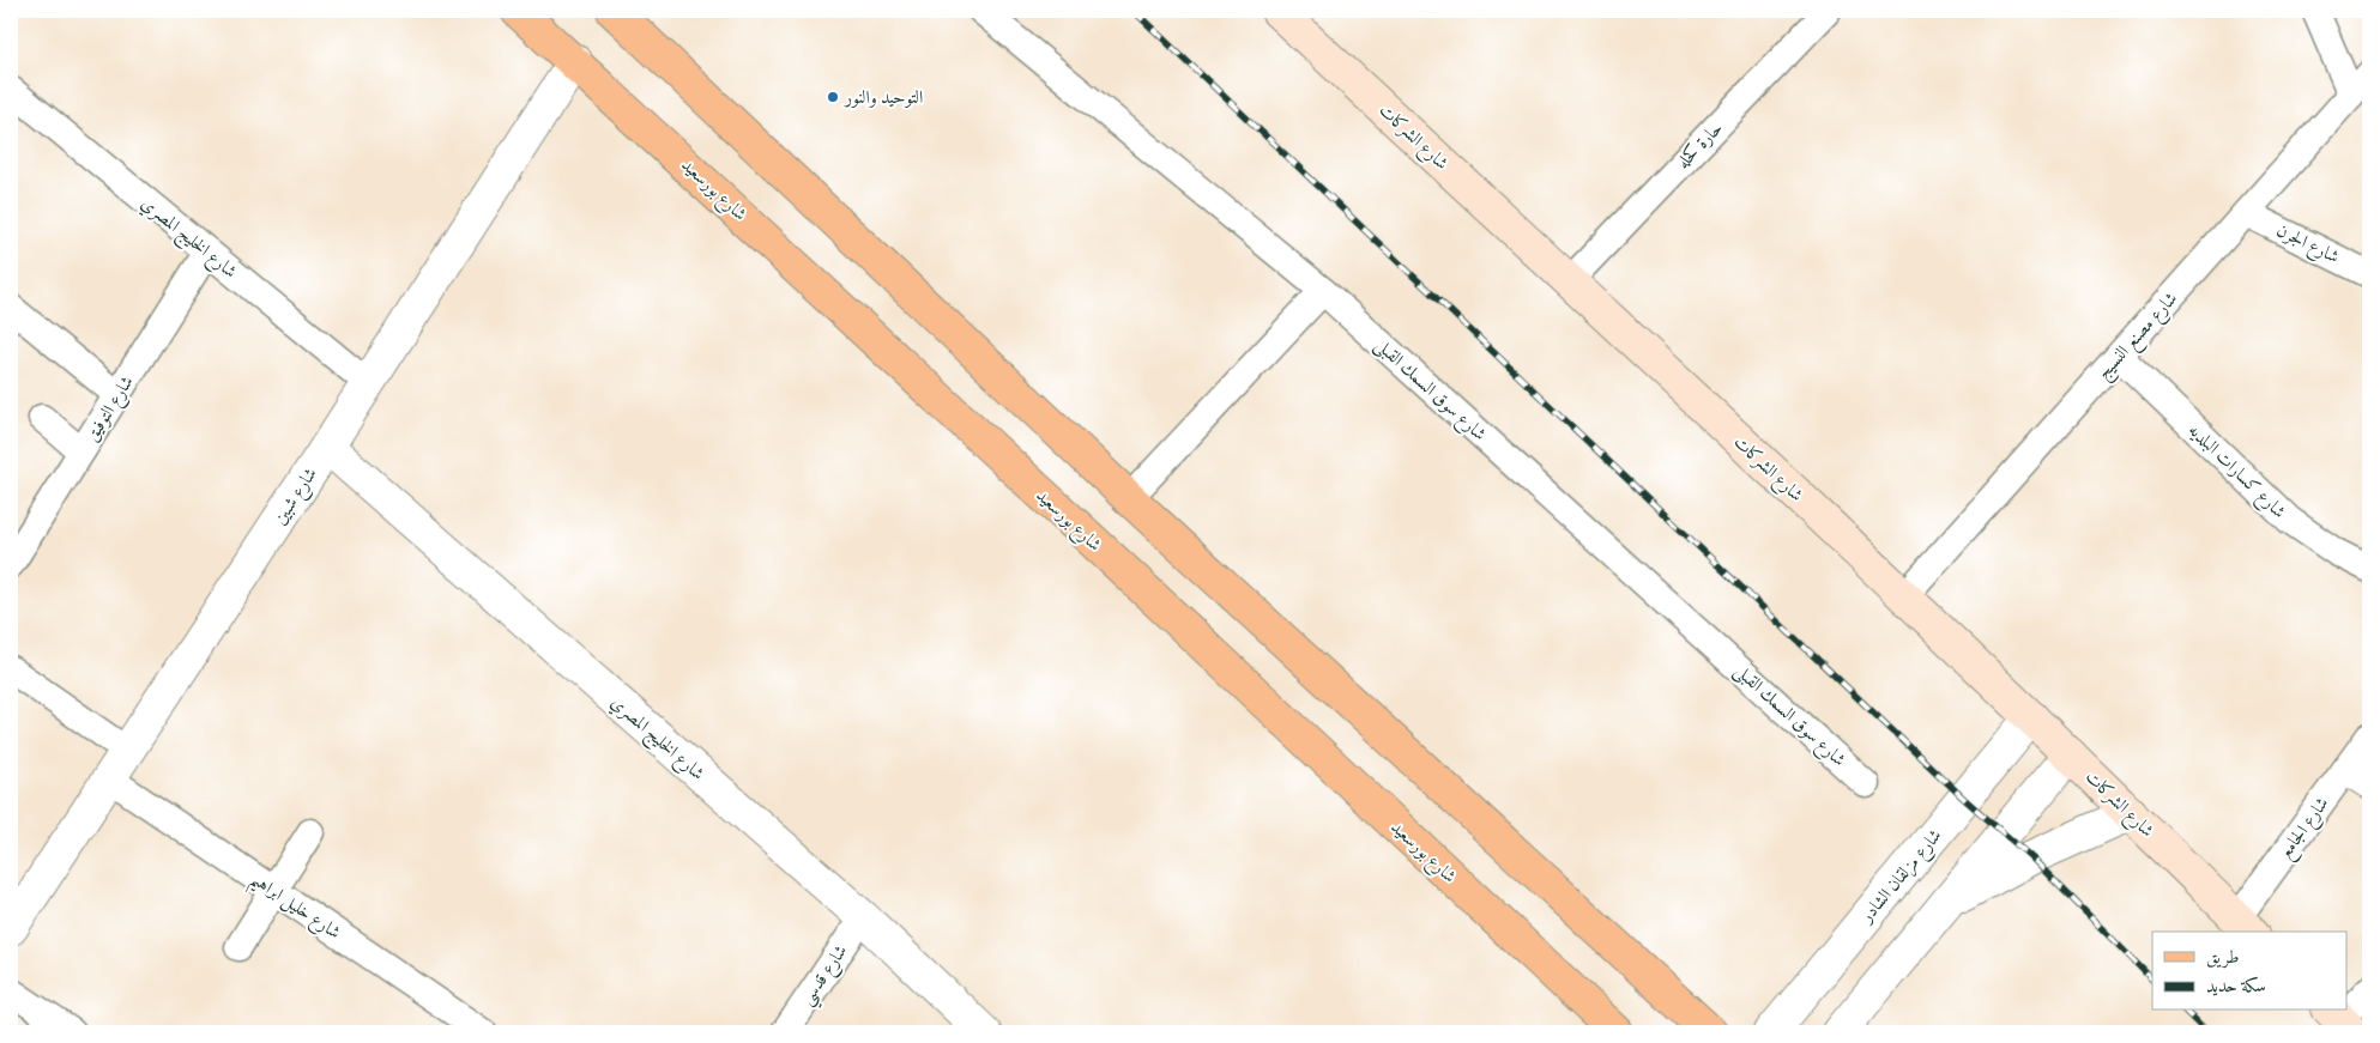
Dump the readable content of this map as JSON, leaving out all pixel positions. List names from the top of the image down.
{
  "streets": {
    "main road": ["شارع الشركات", "شارع بورسعيد"],
    "street": [
      "حارة كحله",
      "شارع الخليج المصري",
      "شارع الجرن",
      "شارع مصنع النسيج",
      "شارع سوق السمك القبلى",
      "شارع التوفيق",
      "شارع كسارات البلديه",
      "شارع شبين",
      "شارع الجامع",
      "شارع مزلقان الشادر",
      "شارع خليل ابراهيم",
      "شارع قدسي"
    ]
  },
  "crossings": [
    ["شارع الشركات", "حارة كحله"],
    ["شارع الشركات", "شارع مصنع النسيج"],
    ["شارع الشركات", "شارع الجامع"],
    ["شارع الشركات", "شارع مزلقان الشادر"],
    ["شارع بورسعيد", "شارع شبين"],
    ["شارع الخليج المصري", "شارع التوفيق"],
    ["شارع الخليج المصري", "شارع شبين"],
    ["شارع الخليج المصري", "شارع قدسي"],
    ["شارع الجرن", "شارع مصنع النسيج"],
    ["شارع مصنع النسيج", "شارع كسارات البلديه"],
    ["شارع شبين", "شارع خليل ابراهيم"]
  ],
  "places": ["التوحيد والنور"],
  "legend": ["طريق", "سكة حديد"]
}
